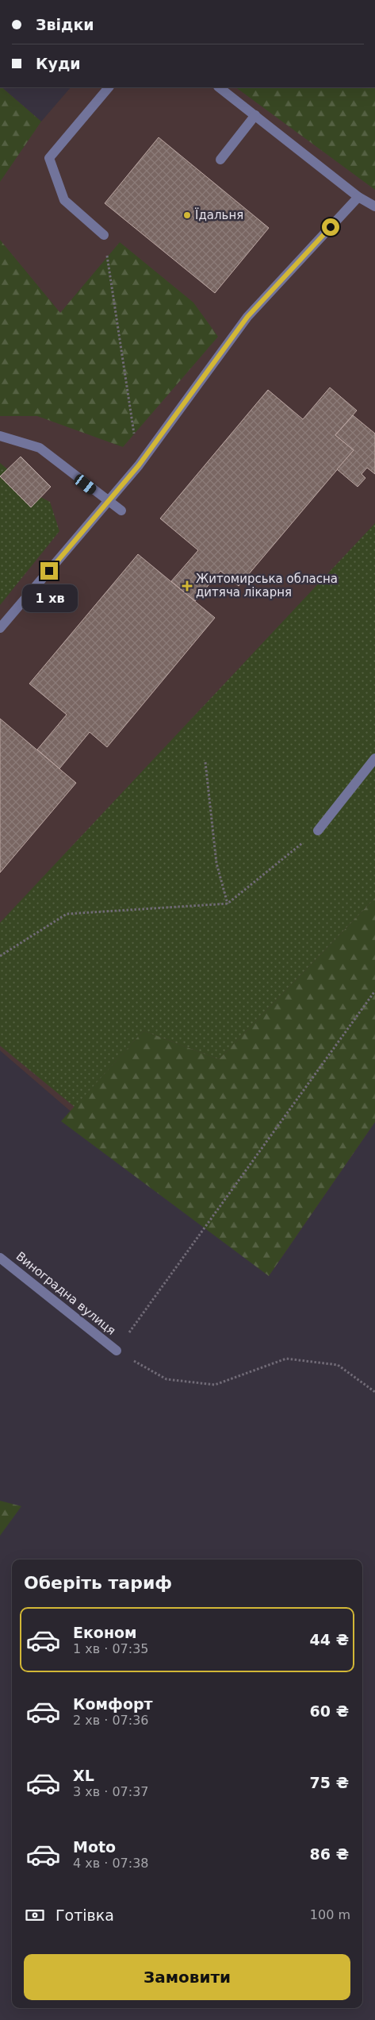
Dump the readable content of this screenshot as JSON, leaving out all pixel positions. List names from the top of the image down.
{
  "streets": {
    "street": ["Виноградна вулиця"]
  },
  "places": {
    "other": ["Їдальня"],
    "health": ["Житомирська обласна дитяча лікарня"]
  },
  "page": {
    "banner": ["Звідки", "Куди"],
    "bubble": "1 хв",
    "heading": "Оберіть тариф",
    "list": [
      {
        "name": "Економ",
        "note": "1 хв · 07:35",
        "value": "44 ₴"
      },
      {
        "name": "Комфорт",
        "note": "2 хв · 07:36",
        "value": "60 ₴"
      },
      {
        "name": "XL",
        "note": "3 хв · 07:37",
        "value": "75 ₴"
      },
      {
        "name": "Moto",
        "note": "4 хв · 07:38",
        "value": "86 ₴"
      }
    ],
    "pay": ["Готівка", "100 m"],
    "buttons": "Замовити"
  }
}
